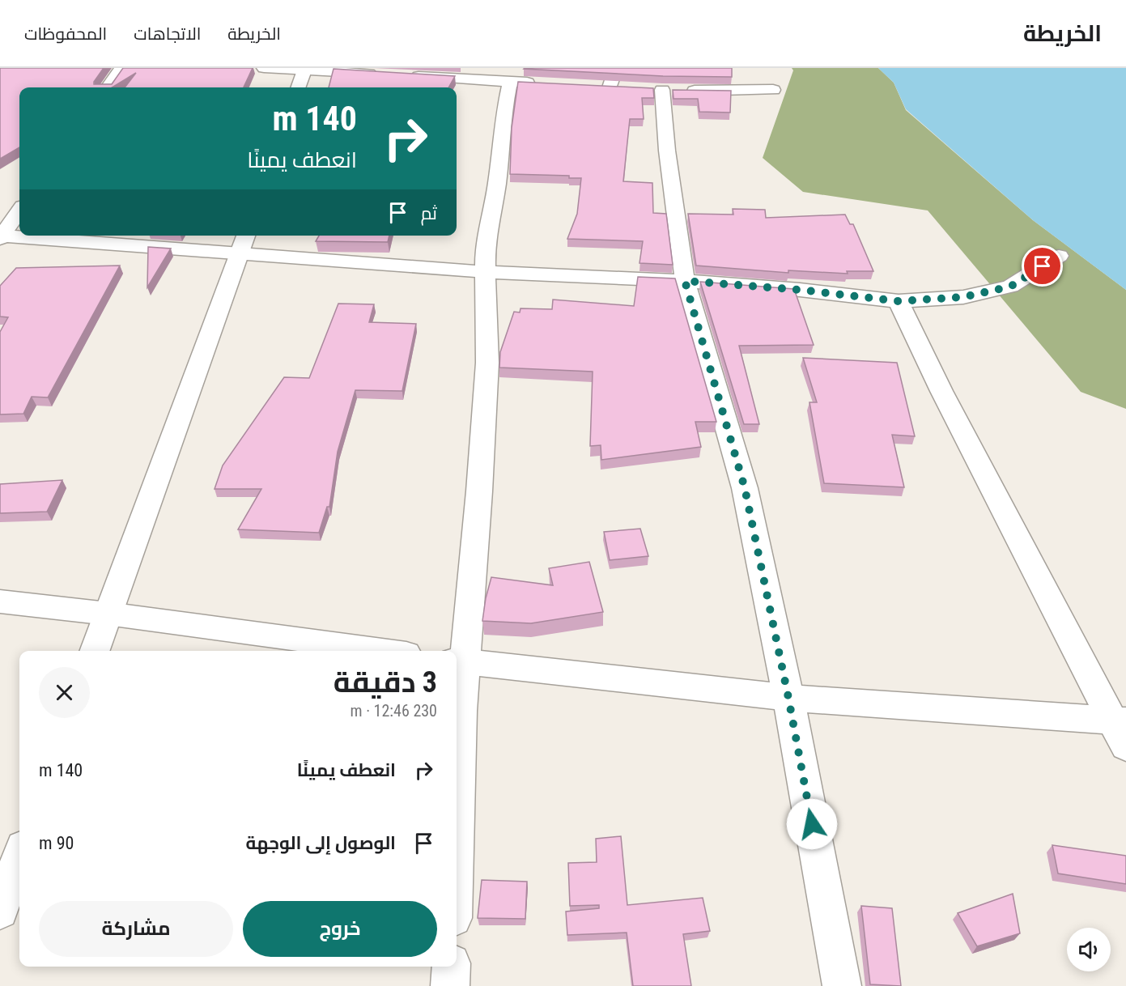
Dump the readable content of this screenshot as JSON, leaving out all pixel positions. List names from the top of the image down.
{
  "page": {
    "header": "الخريطة",
    "nav": ["الخريطة", "الاتجاهات", "المحفوظات"],
    "turn": ["140 m", "انعطف يمينًا"],
    "then": "ثم",
    "heading": ["3 دقيقة", "230 m · 12:46"],
    "list": [
      {
        "name": "انعطف يمينًا",
        "value": "140 m"
      },
      {
        "name": "الوصول إلى الوجهة",
        "value": "90 m"
      }
    ],
    "buttons": ["خروج", "مشاركة"]
  }
}
